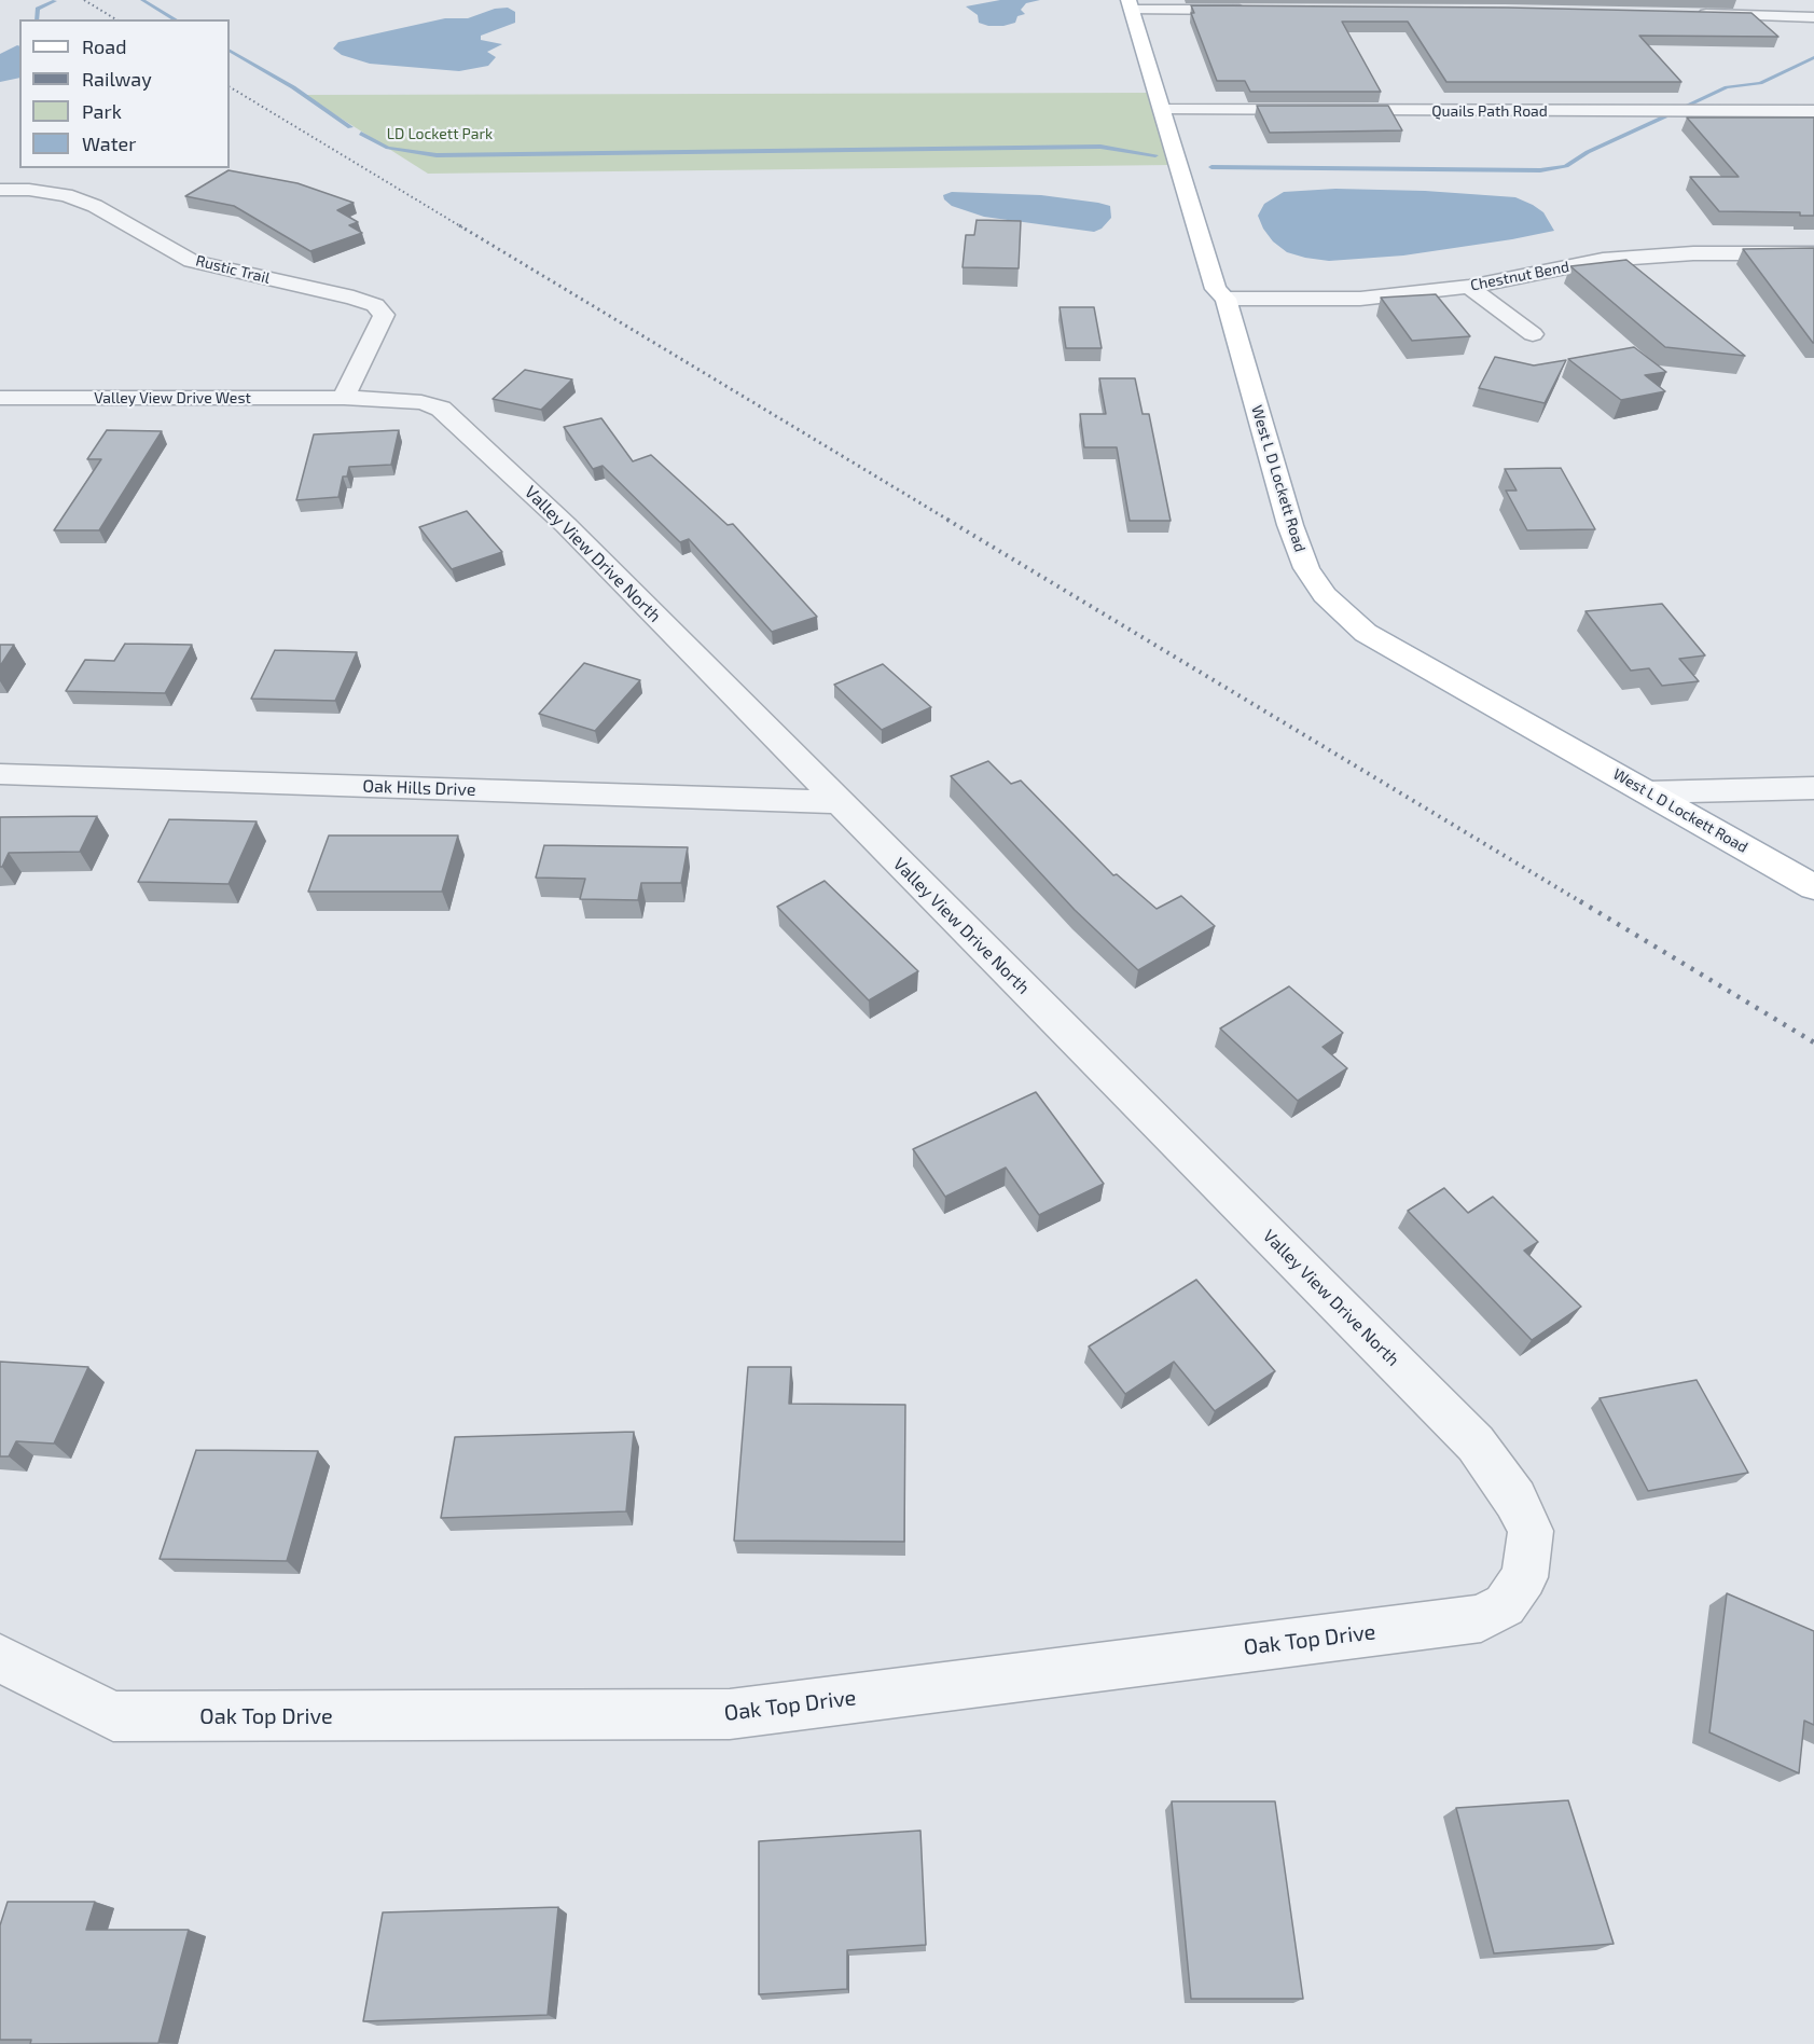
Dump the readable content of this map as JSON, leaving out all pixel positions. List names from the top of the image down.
{
  "streets": {
    "main road": ["West L D Lockett Road"],
    "street": [
      "Quails Path Road",
      "Rustic Trail",
      "Chestnut Bend",
      "Valley View Drive West",
      "Valley View Drive North",
      "Oak Hills Drive",
      "Oak Top Drive"
    ]
  },
  "crossings": [
    ["Quails Path Road", "West L D Lockett Road"],
    ["Rustic Trail", "Valley View Drive West"],
    ["Rustic Trail", "Valley View Drive North"],
    ["Chestnut Bend", "West L D Lockett Road"],
    ["Valley View Drive West", "Valley View Drive North"],
    ["Valley View Drive North", "Oak Hills Drive"],
    ["Valley View Drive North", "Oak Top Drive"]
  ],
  "parks": ["LD Lockett Park"],
  "legend": [
    "Road",
    "Railway",
    "Park",
    "Water"
  ]
}
